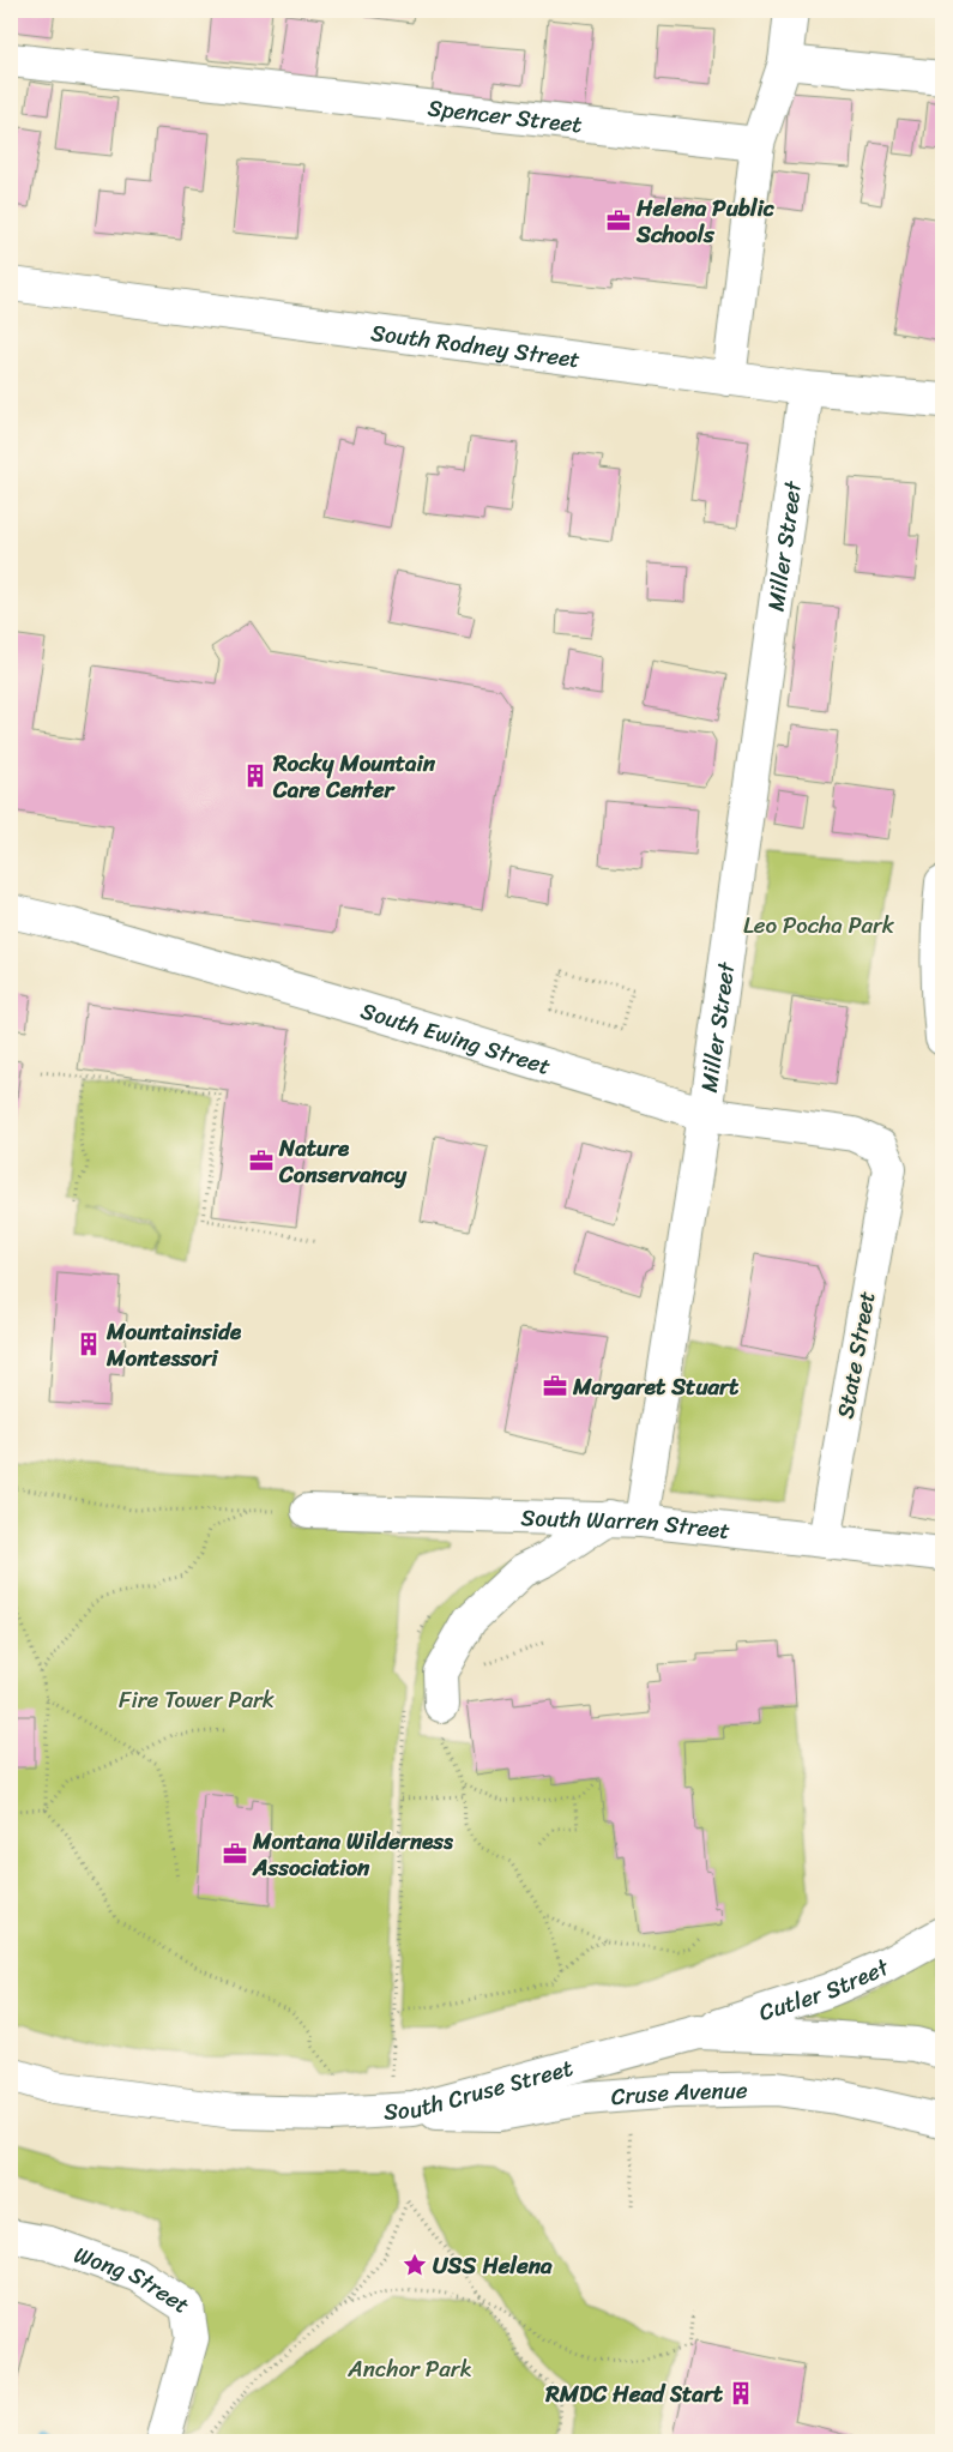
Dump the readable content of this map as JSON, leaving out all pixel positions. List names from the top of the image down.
{
  "streets": {
    "street": [
      "Spencer Street",
      "South Rodney Street",
      "Miller Street",
      "South Ewing Street",
      "State Street",
      "South Warren Street",
      "Cutler Street",
      "South Cruse Street",
      "Cruse Avenue",
      "Wong Street"
    ]
  },
  "crossings": [
    ["South Rodney Street", "Miller Street"],
    ["Miller Street", "South Ewing Street"],
    ["Miller Street", "South Warren Street"],
    ["South Ewing Street", "State Street"],
    ["State Street", "South Warren Street"],
    ["Cutler Street", "South Cruse Street"],
    ["South Cruse Street", "Cruse Avenue"]
  ],
  "parks": ["Leo Pocha Park", "Fire Tower Park", "Anchor Park"],
  "places": {
    "office": [
      "Helena Public Schools",
      "Nature Conservancy",
      "Margaret Stuart",
      "Montana Wilderness Association"
    ],
    "building": ["Rocky Mountain Care Center", "Mountainside Montessori", "RMDC Head Start"],
    "place": ["USS Helena"]
  }
}
